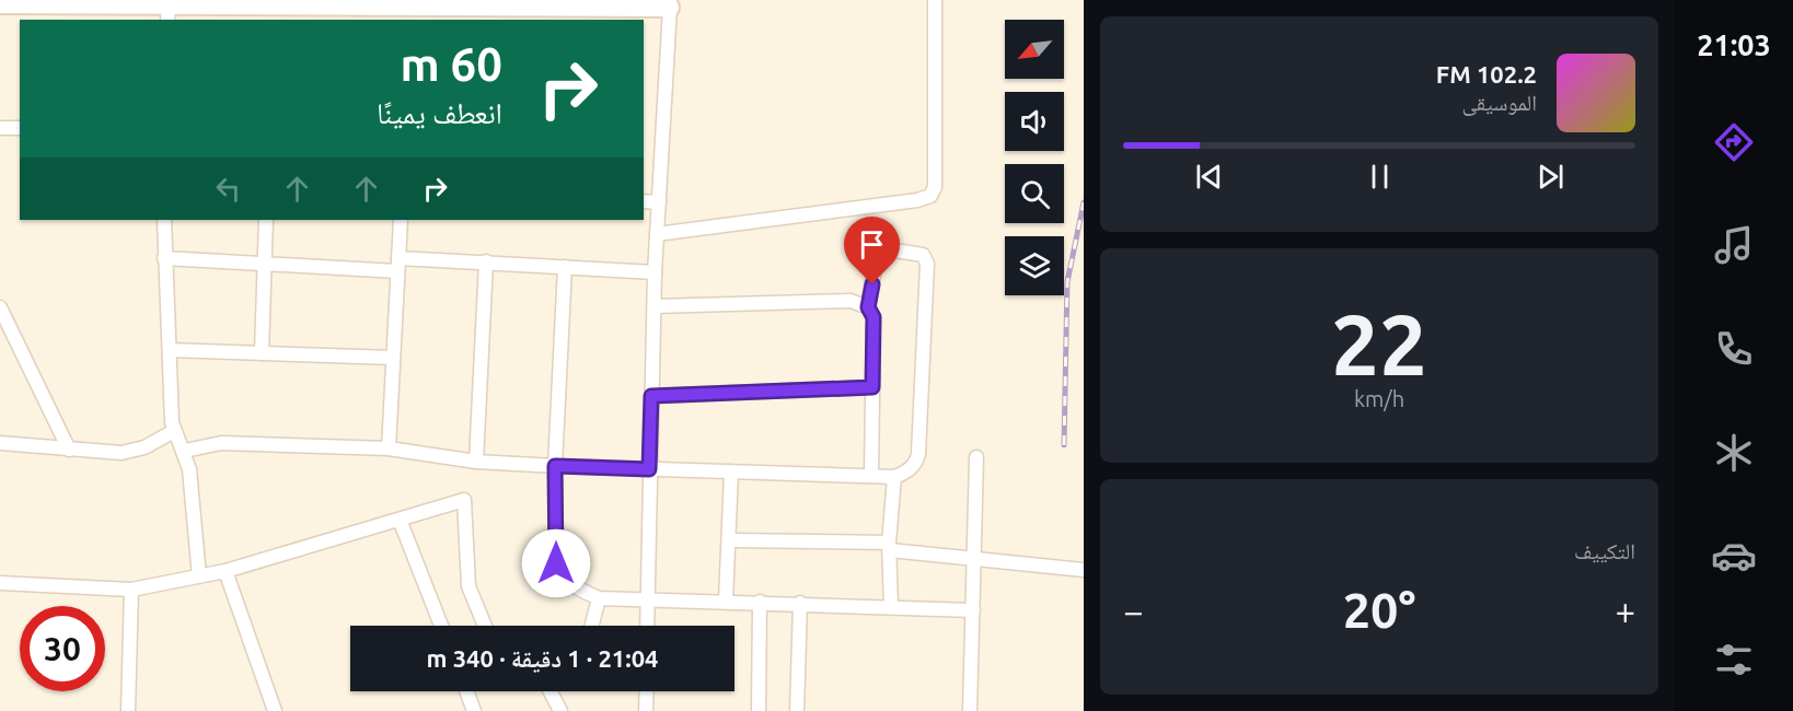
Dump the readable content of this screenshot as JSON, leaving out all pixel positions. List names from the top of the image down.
{
  "north": "bottom left",
  "page": {
    "tabs": "21:03",
    "turn": ["60 m", "انعطف يمينًا"],
    "song": ["102.2 FM", "الموسيقى"],
    "tile": [
      ["22", "km/h"],
      "التكييف"
    ],
    "heat": ["−", "20°", "+"],
    "limit": "30",
    "trip": "21:04 · 1 دقيقة · 340 m"
  }
}
